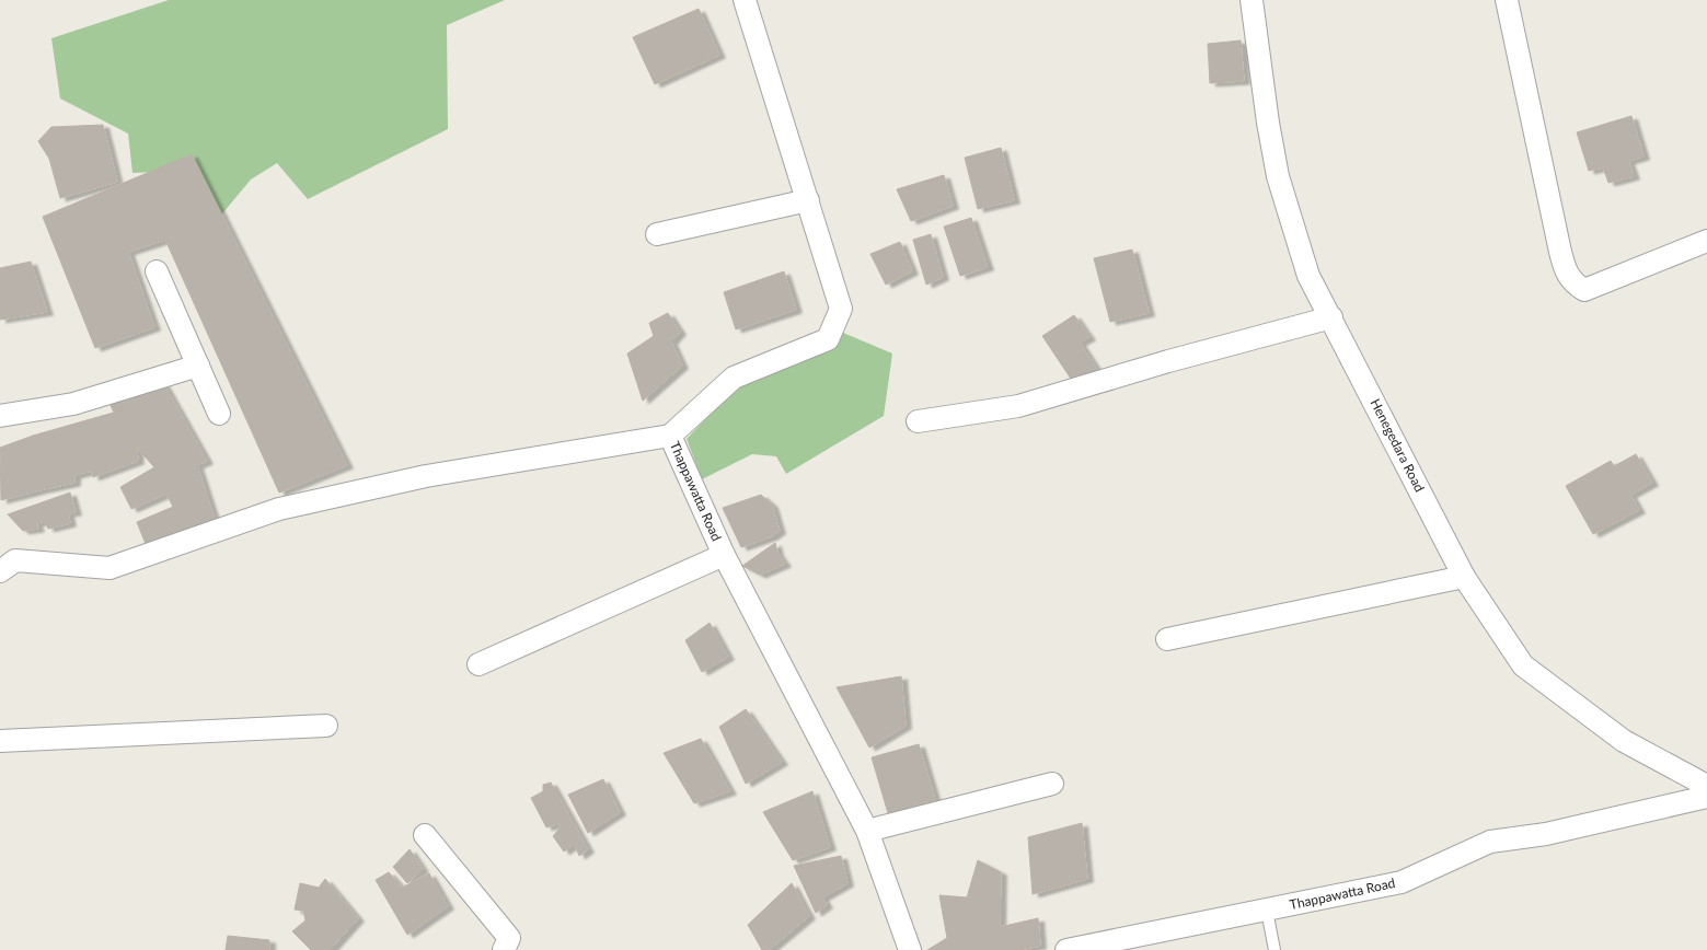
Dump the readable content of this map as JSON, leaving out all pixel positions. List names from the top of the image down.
{
  "streets": {
    "street": ["Henegedara Road", "Thappawatta Road"]
  },
  "crossings": [
    ["Henegedara Road", "Thappawatta Road"]
  ]
}
